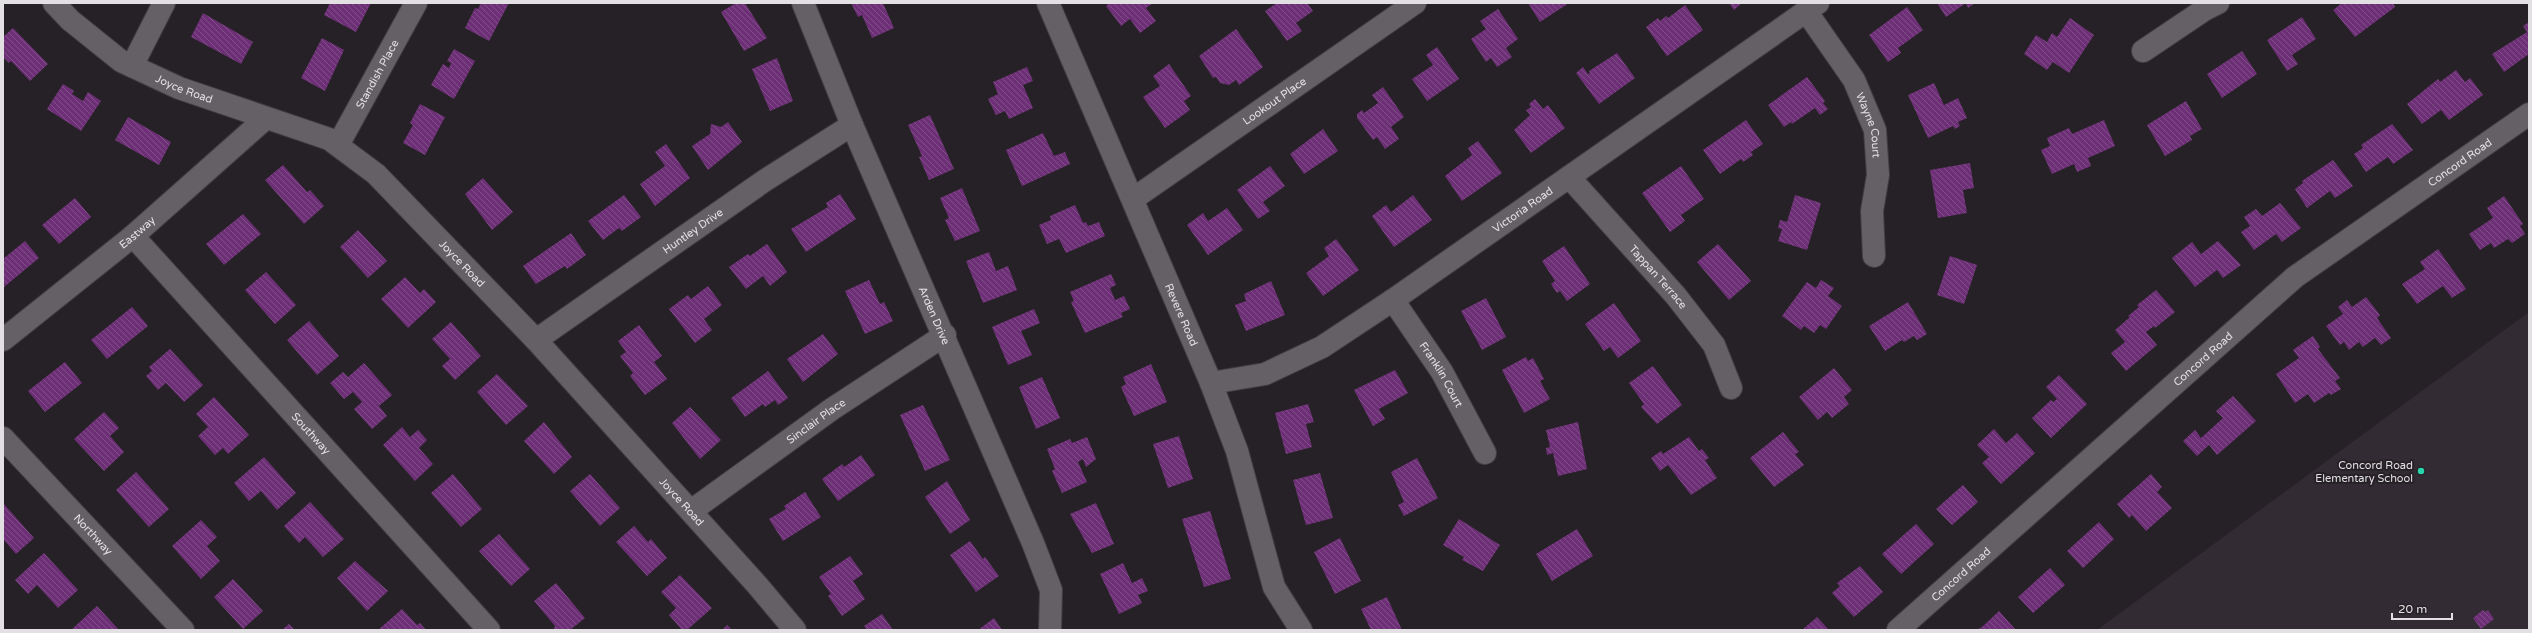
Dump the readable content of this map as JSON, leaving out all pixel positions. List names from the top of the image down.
{
  "streets": {
    "street": [
      "Standish Place",
      "Joyce Road",
      "Lookout Place",
      "Wayne Court",
      "Concord Road",
      "Victoria Road",
      "Huntley Drive",
      "Eastway",
      "Tappan Terrace",
      "Revere Road",
      "Arden Drive",
      "Franklin Court",
      "Sinclair Place",
      "Southway",
      "Northway"
    ]
  },
  "crossings": [
    ["Standish Place", "Joyce Road"],
    ["Joyce Road", "Huntley Drive"],
    ["Joyce Road", "Eastway"],
    ["Joyce Road", "Sinclair Place"],
    ["Lookout Place", "Revere Road"],
    ["Wayne Court", "Victoria Road"],
    ["Victoria Road", "Tappan Terrace"],
    ["Victoria Road", "Revere Road"],
    ["Victoria Road", "Franklin Court"],
    ["Huntley Drive", "Arden Drive"],
    ["Eastway", "Southway"],
    ["Arden Drive", "Sinclair Place"]
  ],
  "places": ["Concord Road Elementary School"],
  "scale_bar": "20 m"
}
